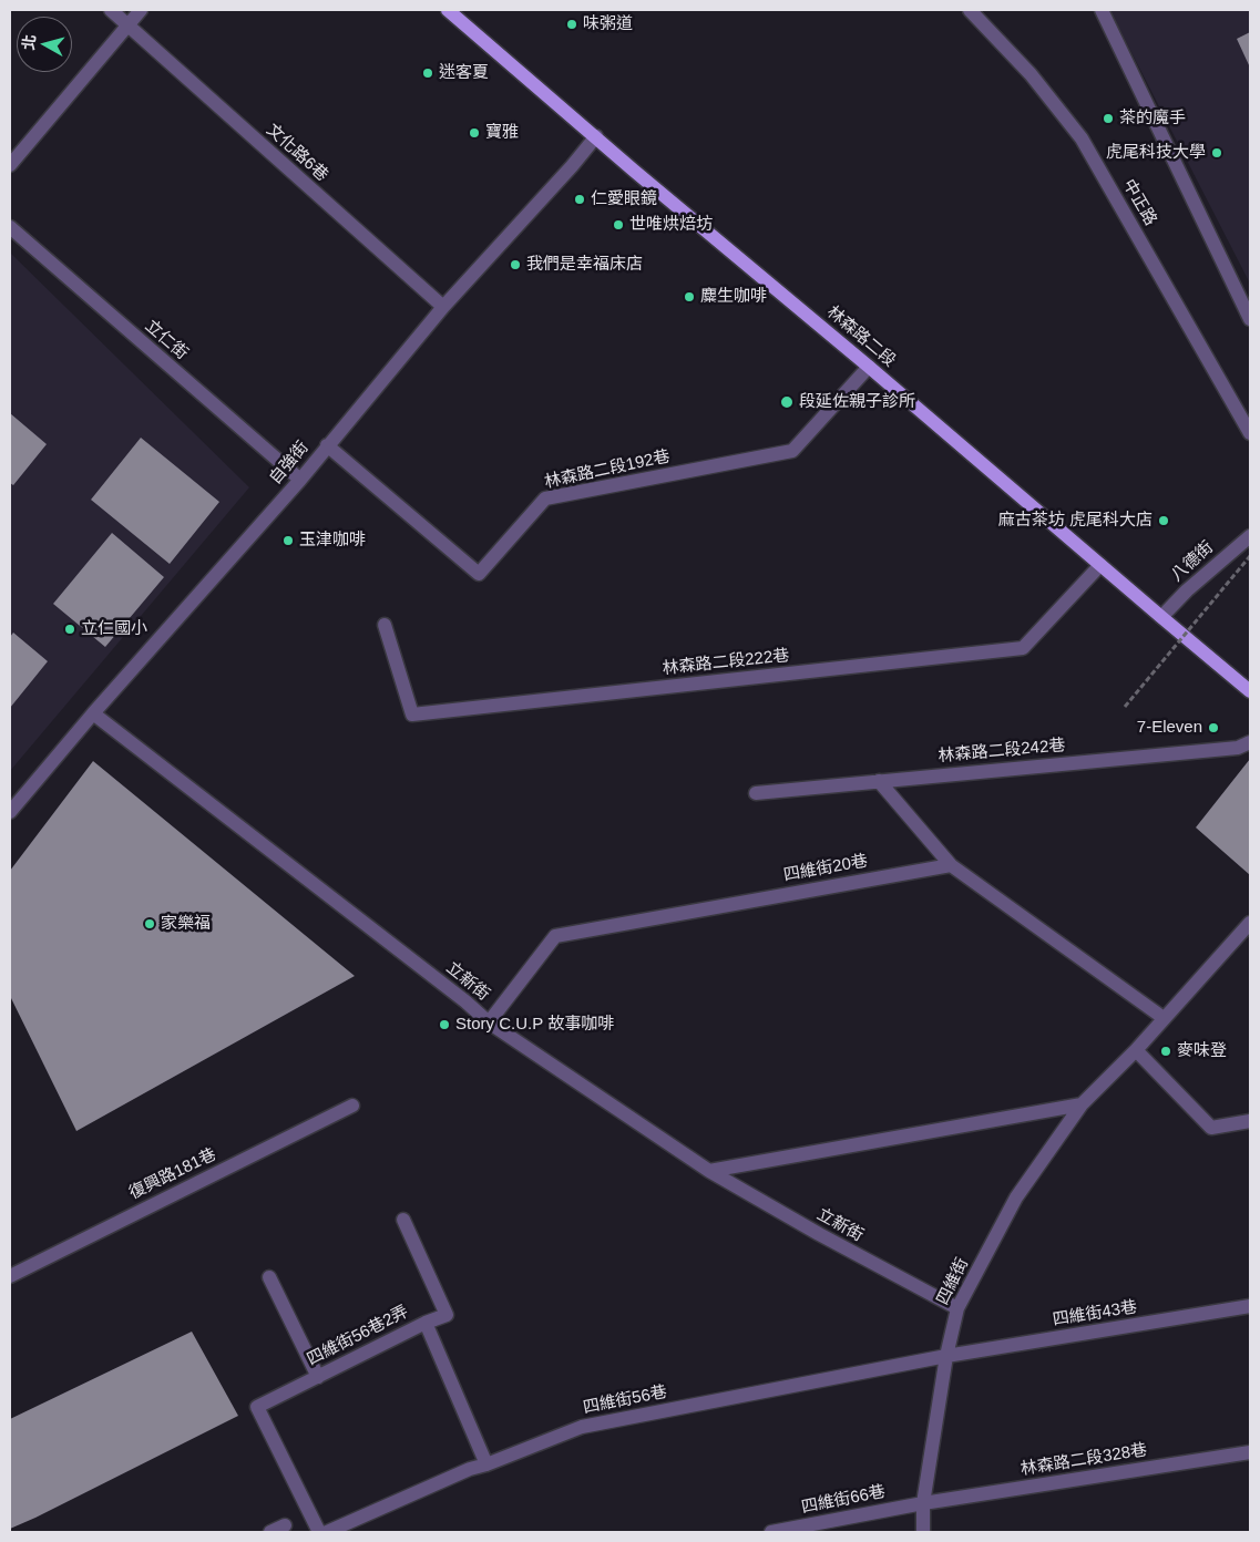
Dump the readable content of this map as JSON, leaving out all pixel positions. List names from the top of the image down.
{
  "streets": {
    "main road": ["林森路二段"],
    "street": [
      "文化路6巷",
      "中正路",
      "立仁街",
      "自強街",
      "林森路二段192巷",
      "八德街",
      "林森路二段222巷",
      "林森路二段242巷",
      "四維街20巷",
      "立新街",
      "復興路181巷",
      "四維街",
      "四維街43巷",
      "四維街56巷2弄",
      "四維街56巷",
      "林森路二段328巷",
      "四維街66巷"
    ]
  },
  "crossings": [
    ["文化路6巷", "自強街"],
    ["林森路二段", "自強街"],
    ["林森路二段", "林森路二段192巷"],
    ["林森路二段", "八德街"],
    ["林森路二段", "林森路二段222巷"],
    ["立仁街", "自強街"],
    ["自強街", "林森路二段192巷"],
    ["自強街", "立新街"],
    ["四維街20巷", "立新街"],
    ["立新街", "四維街"],
    ["四維街", "四維街43巷"],
    ["四維街", "四維街56巷"],
    ["四維街", "林森路二段328巷"],
    ["四維街", "四維街66巷"],
    ["四維街43巷", "四維街56巷"],
    ["四維街56巷2弄", "四維街56巷"],
    ["林森路二段328巷", "四維街66巷"]
  ],
  "places": [
    "味粥道",
    "迷客夏",
    "茶的魔手",
    "寶雅",
    "虎尾科技大學",
    "仁愛眼鏡",
    "世唯烘焙坊",
    "我們是幸福床店",
    "麋生咖啡",
    "段延佐親子診所",
    "麻古茶坊 虎尾科大店",
    "玉津咖啡",
    "立仁國小",
    "7-Eleven",
    "家樂福",
    "Story C.U.P 故事咖啡",
    "麥味登"
  ],
  "north": "left"
}
